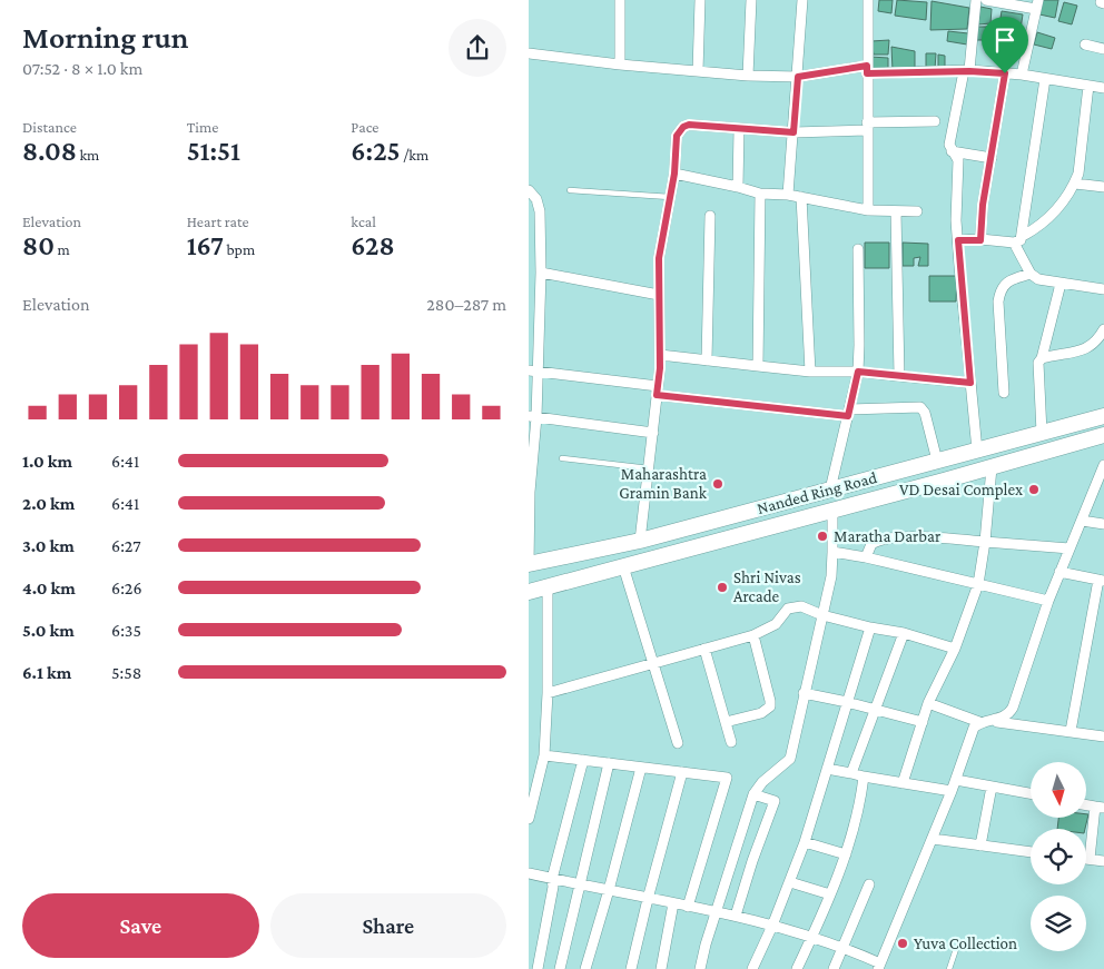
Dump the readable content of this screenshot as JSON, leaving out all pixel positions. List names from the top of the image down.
{
  "streets": {
    "highway": ["Nanded Ring Road"]
  },
  "places": [
    "Maharashtra Gramin Bank",
    "VD Desai Complex",
    "Maratha Darbar",
    "Shri Nivas Arcade",
    "Yuva Collection"
  ],
  "north": "bottom",
  "page": {
    "heading": ["Morning run", "07:52 · 8 × 1.0 km"],
    "stats": [
      ["Distance", "8.08 km"],
      ["Time", "51:51"],
      ["Pace", "6:25 /km"],
      ["Elevation", "80 m"],
      ["Heart rate", "167 bpm"],
      ["kcal", "628"]
    ],
    "chart": ["Elevation", "280–287 m"],
    "list": [
      {
        "name": "1.0 km",
        "note": "6:41"
      },
      {
        "name": "2.0 km",
        "note": "6:41"
      },
      {
        "name": "3.0 km",
        "note": "6:27"
      },
      {
        "name": "4.0 km",
        "note": "6:26"
      },
      {
        "name": "5.0 km",
        "note": "6:35"
      },
      {
        "name": "6.1 km",
        "note": "5:58"
      }
    ],
    "buttons": ["Save", "Share"]
  }
}
